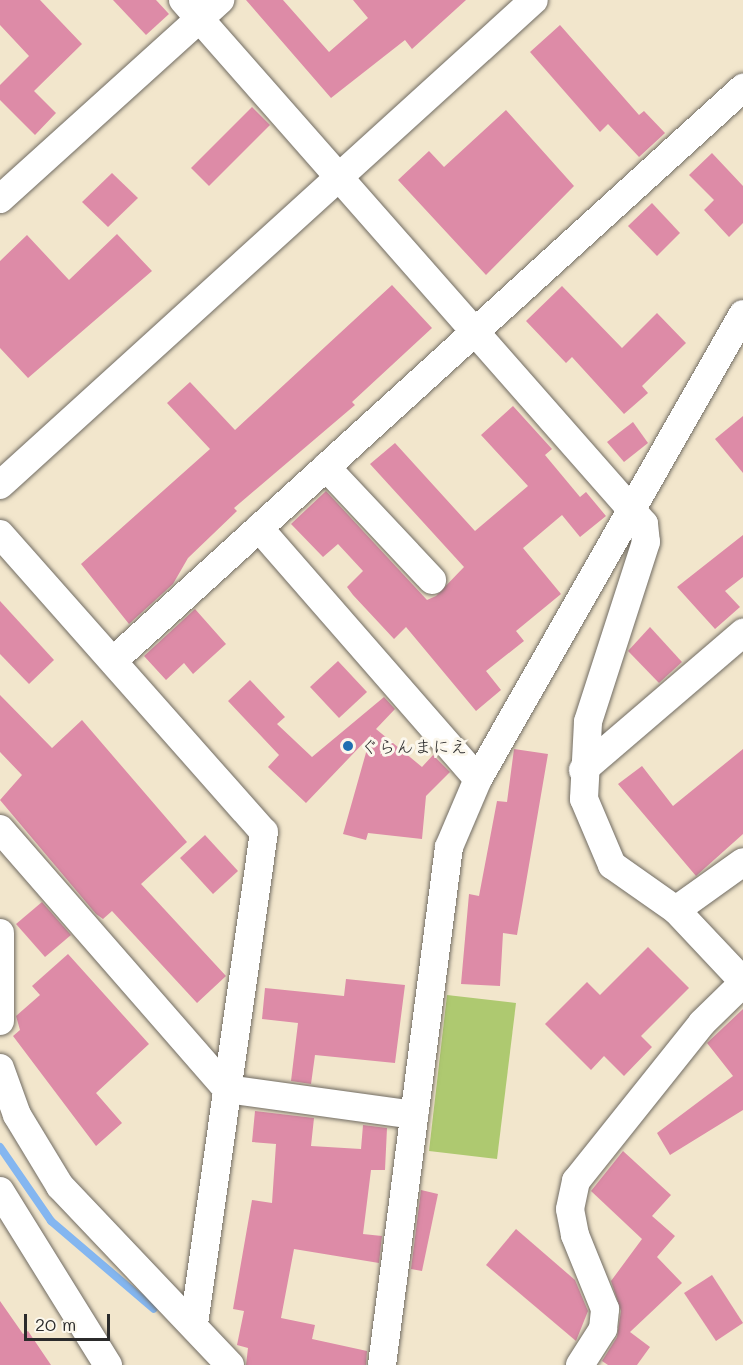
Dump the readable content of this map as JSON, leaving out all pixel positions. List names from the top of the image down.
{
  "places": ["ぐらんまにえ"],
  "scale_bar": "20 m"
}
